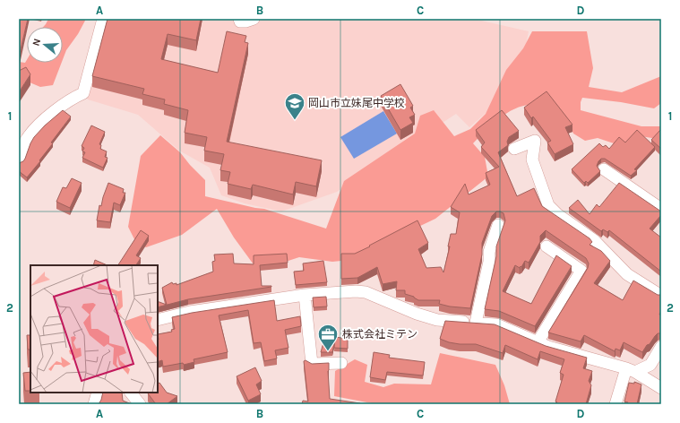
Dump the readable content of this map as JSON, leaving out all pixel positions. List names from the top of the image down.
{
  "places": {
    "school or university": ["岡山市立妹尾中学校"],
    "office": ["株式会社ミテン"]
  },
  "north": "left",
  "grid": {
    "columns": [
      "A",
      "B",
      "C",
      "D"
    ],
    "rows": ["1", "2"]
  }
}
